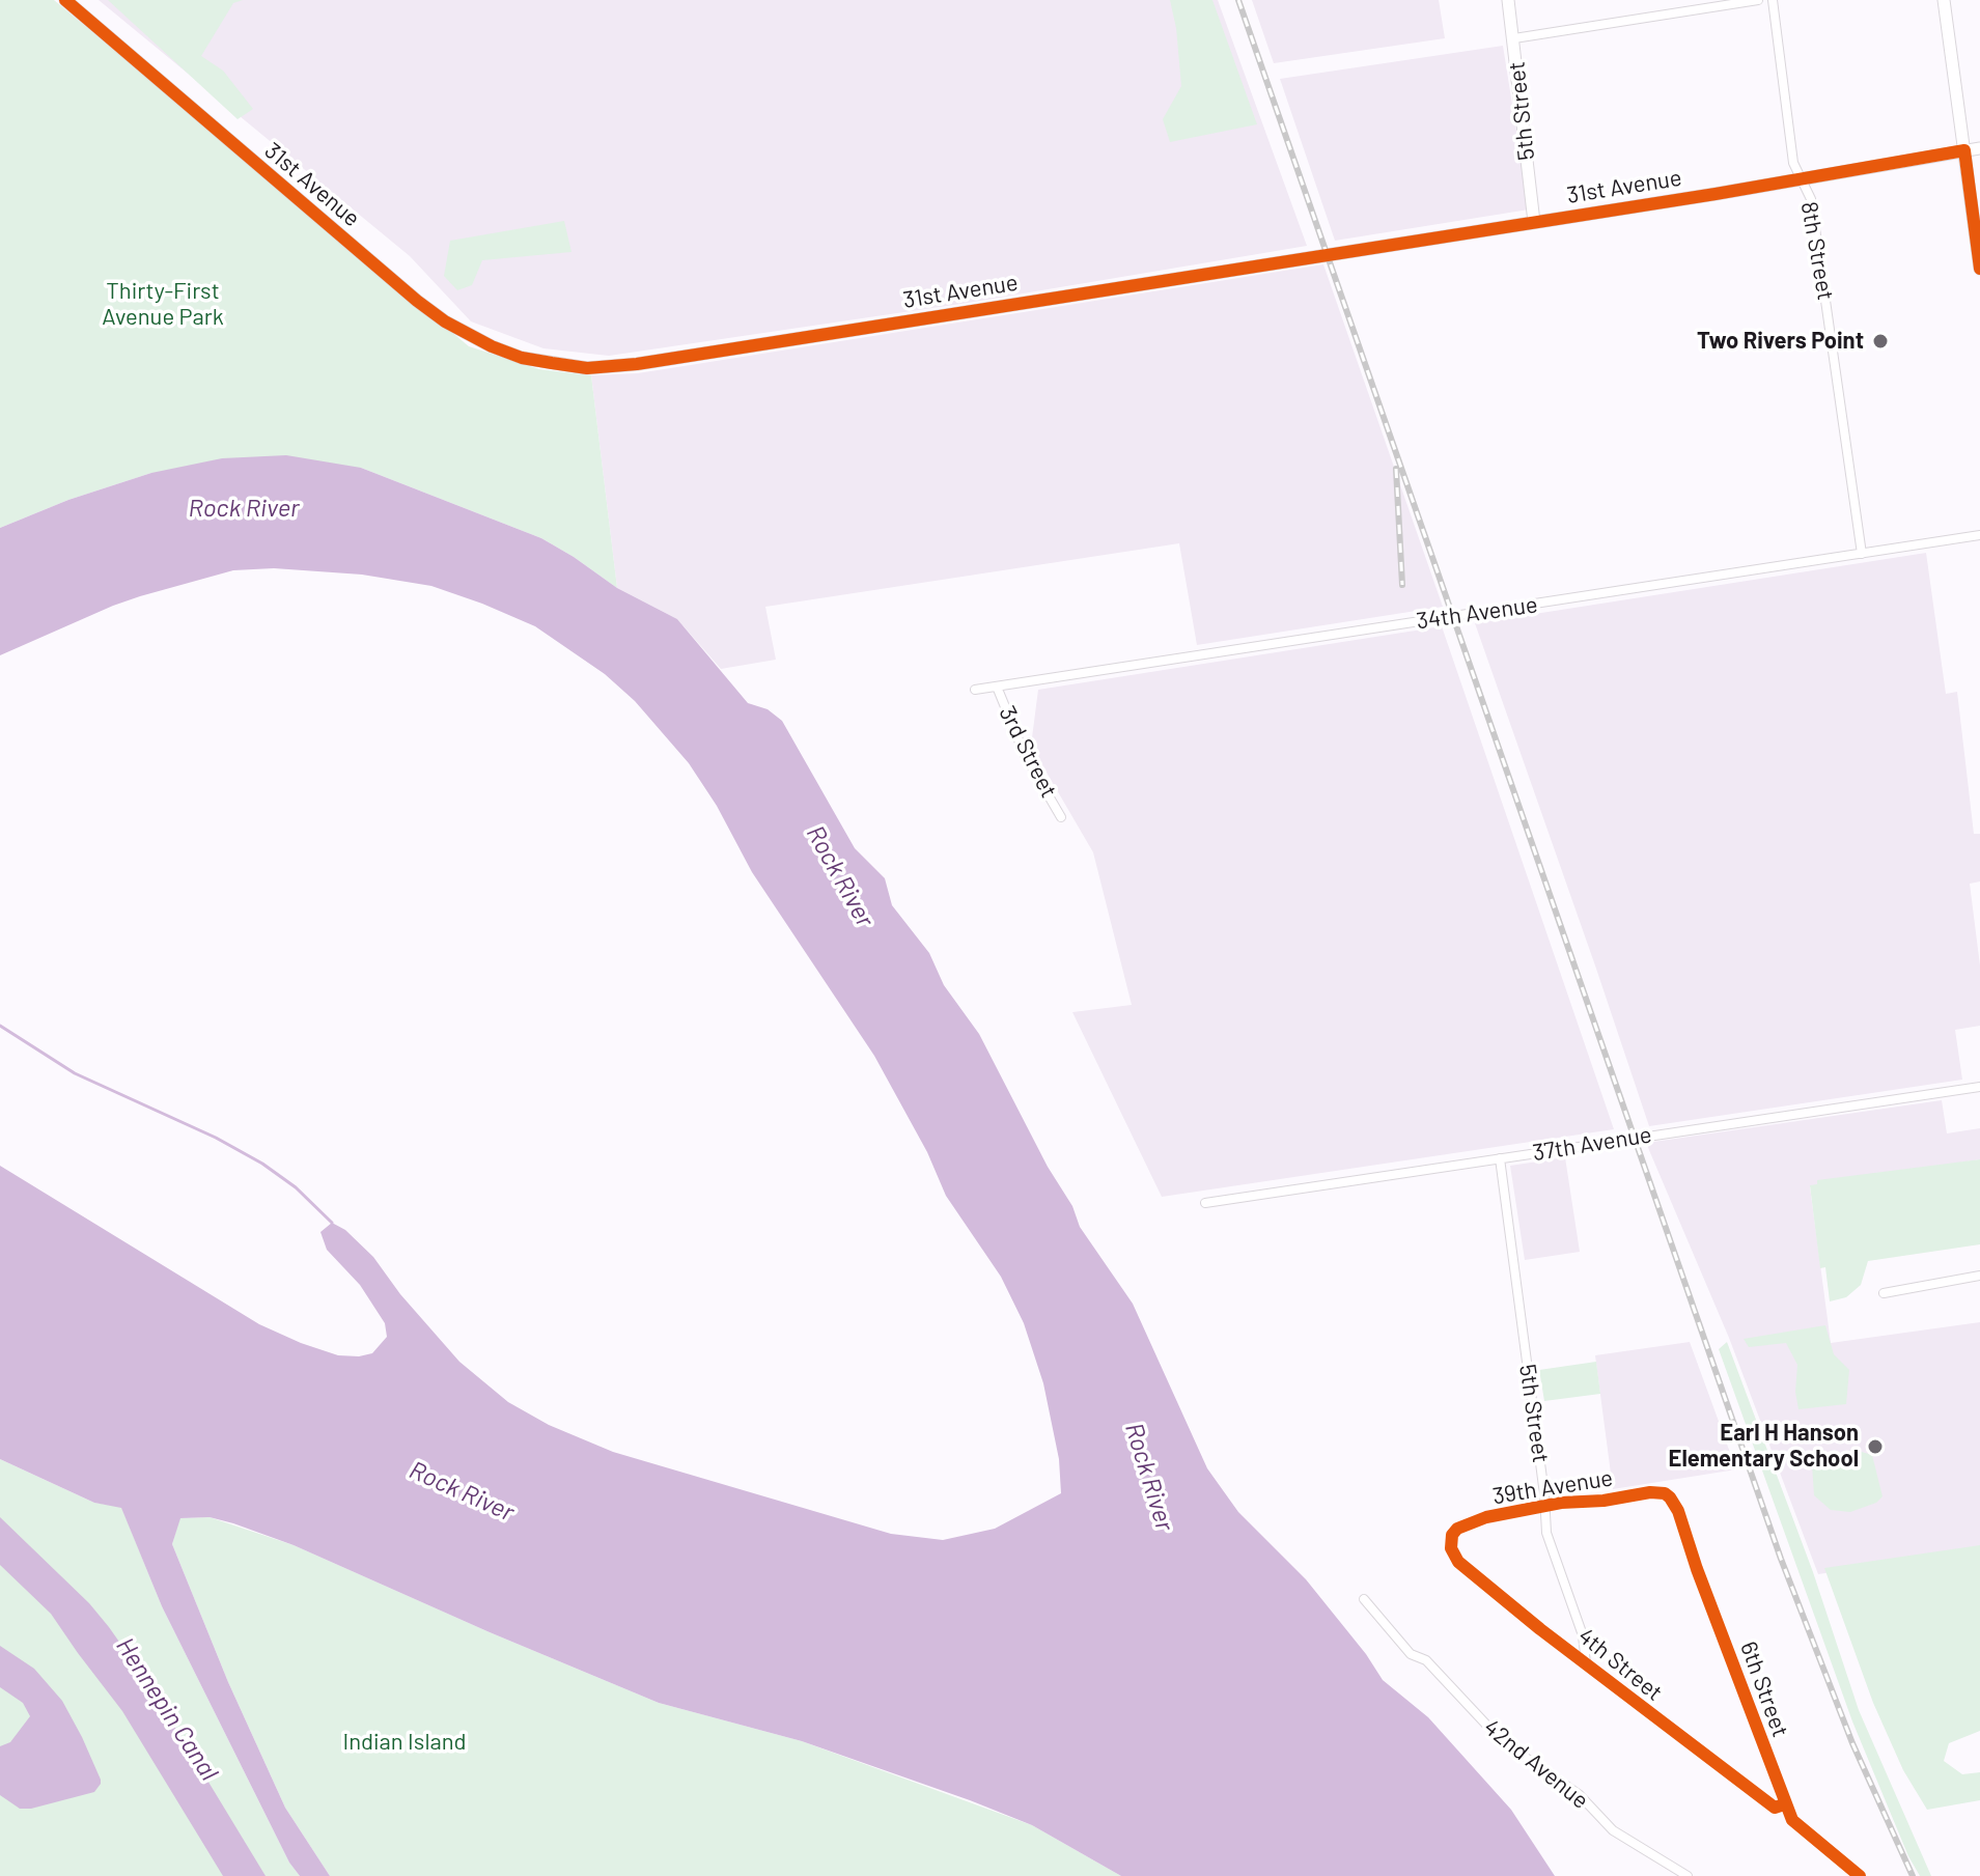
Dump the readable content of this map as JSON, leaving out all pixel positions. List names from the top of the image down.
{
  "streets": {
    "street": [
      "5th Street",
      "31st Avenue",
      "8th Street",
      "34th Avenue",
      "3rd Street",
      "37th Avenue",
      "39th Avenue",
      "4th Street",
      "6th Street",
      "42nd Avenue"
    ]
  },
  "crossings": [
    ["5th Street", "31st Avenue"],
    ["5th Street", "37th Avenue"],
    ["5th Street", "39th Avenue"],
    ["5th Street", "4th Street"],
    ["31st Avenue", "8th Street"],
    ["8th Street", "34th Avenue"],
    ["34th Avenue", "3rd Street"],
    ["39th Avenue", "4th Street"],
    ["39th Avenue", "6th Street"],
    ["4th Street", "6th Street"]
  ],
  "water": ["Rock River", "Hennepin Canal"],
  "parks": ["Thirty-First Avenue Park", "Indian Island"],
  "places": ["Two Rivers Point", "Earl H Hanson Elementary School"]
}
